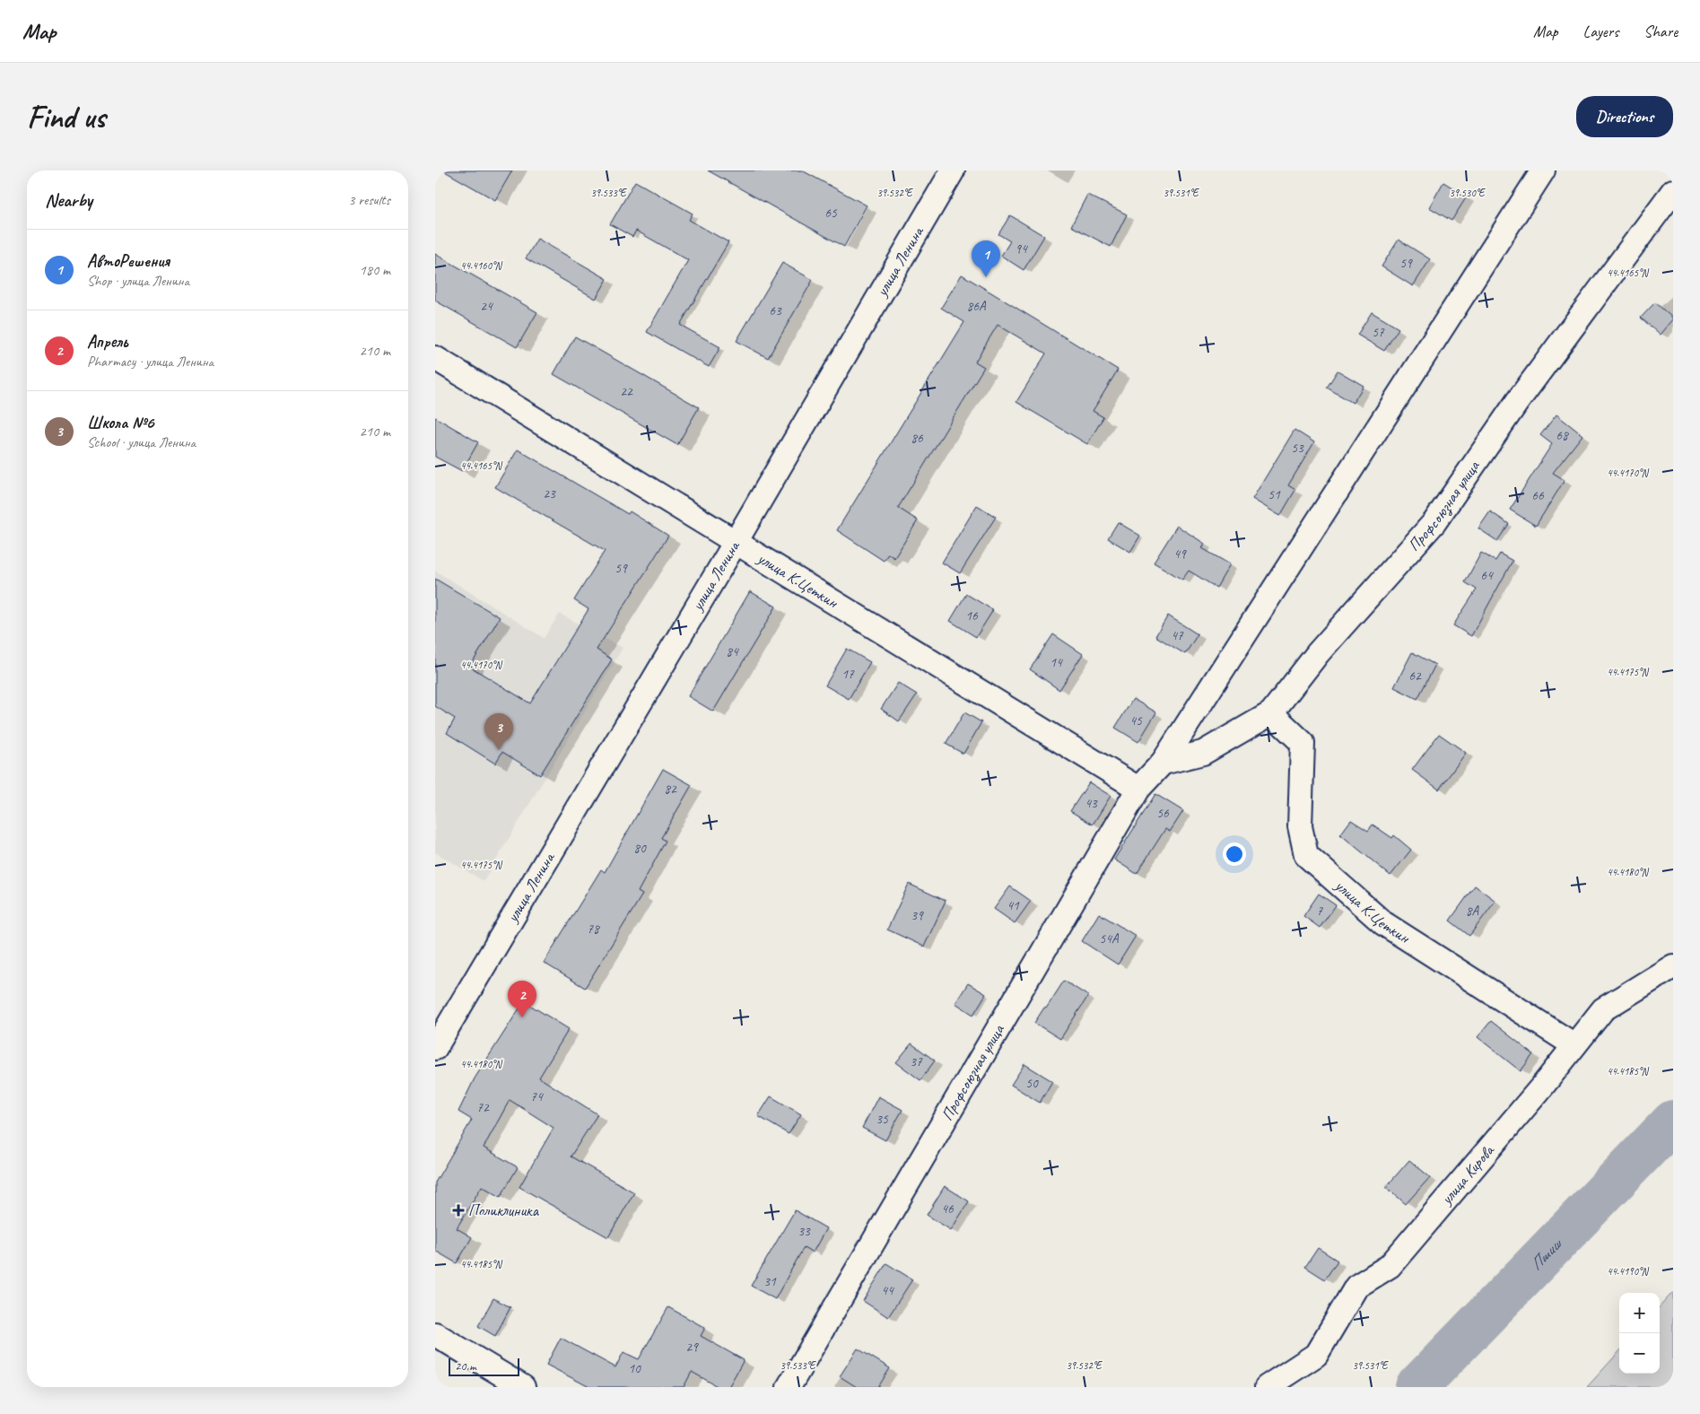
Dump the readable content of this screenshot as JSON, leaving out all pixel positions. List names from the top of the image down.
{
  "streets": {
    "street": [
      "улица Ленина",
      "Профсоюзная улица",
      "улица К.Цеткин",
      "улица Кирова"
    ]
  },
  "crossings": [
    ["улица Ленина", "улица К.Цеткин"],
    ["Профсоюзная улица", "улица К.Цеткин"],
    ["улица К.Цеткин", "улица Кирова"]
  ],
  "water": ["Пшиш"],
  "places": {
    "health": ["Поликлиника"]
  },
  "house_numbers": [
    "65",
    "94",
    "59",
    "24",
    "86А",
    "63",
    "57",
    "22",
    "68",
    "86",
    "53",
    "23",
    "51",
    "66",
    "49",
    "59",
    "64",
    "16",
    "47",
    "84",
    "14",
    "17",
    "62",
    "45",
    "82",
    "43",
    "56",
    "80",
    "41",
    "7",
    "8А",
    "39",
    "78",
    "54А",
    "37",
    "50",
    "74",
    "72",
    "35",
    "46",
    "33",
    "31",
    "44",
    "29",
    "10"
  ],
  "scale_bar": "20 m",
  "page": {
    "header": "Map",
    "nav": ["Map", "Layers", "Share"],
    "buttons": "Directions",
    "title": "Find us",
    "heading": ["Nearby", "3 results"],
    "list": [
      {
        "mark": "1",
        "name": "АвтоРешения",
        "note": "Shop · улица Ленина",
        "value": "180 m"
      },
      {
        "mark": "2",
        "name": "Апрель",
        "note": "Pharmacy · улица Ленина",
        "value": "210 m"
      },
      {
        "mark": "3",
        "name": "Школа №6",
        "note": "School · улица Ленина",
        "value": "210 m"
      }
    ],
    "pins": ["1", "3", "2"],
    "map_buttons": ["+", "−"],
    "scale": "20 m"
  },
  "coordinates": [
    "39.533°E",
    "39.532°E",
    "39.531°E",
    "39.530°E",
    "44.4160°N",
    "44.4165°N",
    "44.4170°N",
    "44.4175°N",
    "44.4180°N",
    "44.4185°N",
    "44.4190°N"
  ]
}
